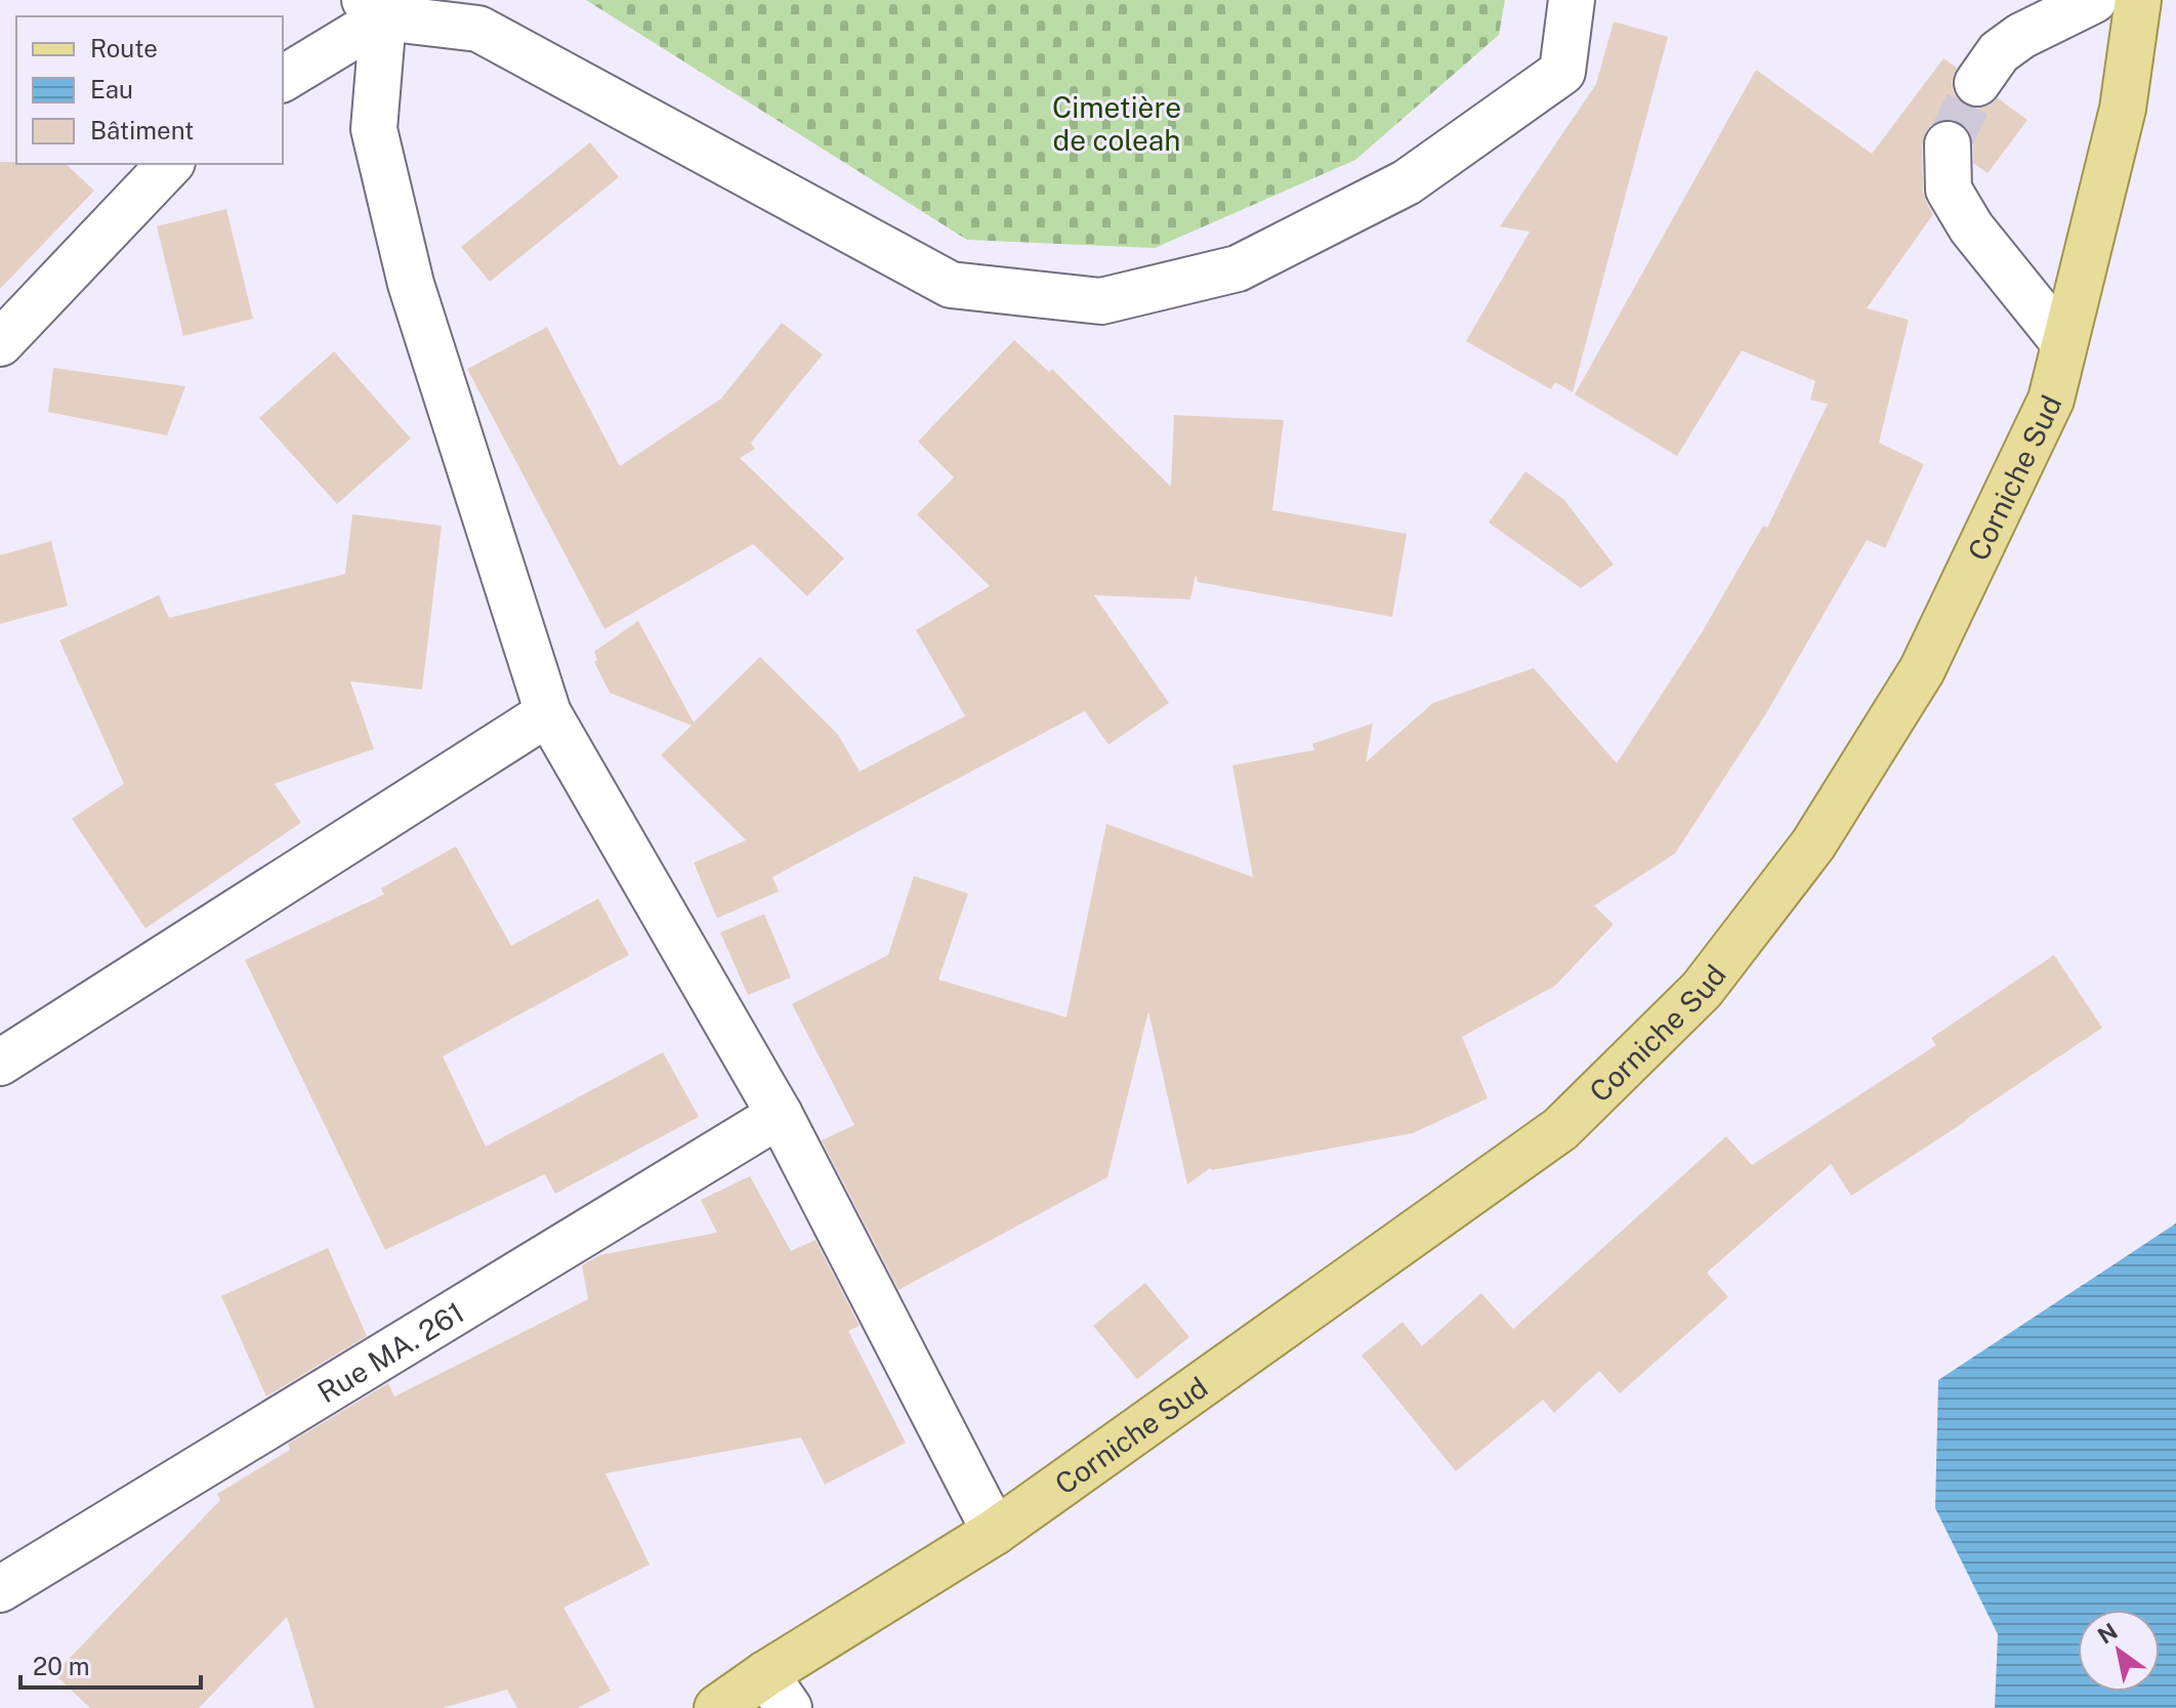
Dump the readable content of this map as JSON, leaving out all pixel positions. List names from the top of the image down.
{
  "streets": {
    "main road": ["Corniche Sud"],
    "street": ["Rue MA. 261"]
  },
  "parks": ["Cimetière de coleah"],
  "legend": ["Route", "Eau", "Bâtiment"],
  "scale_bar": "20 m",
  "north": "top left"
}
